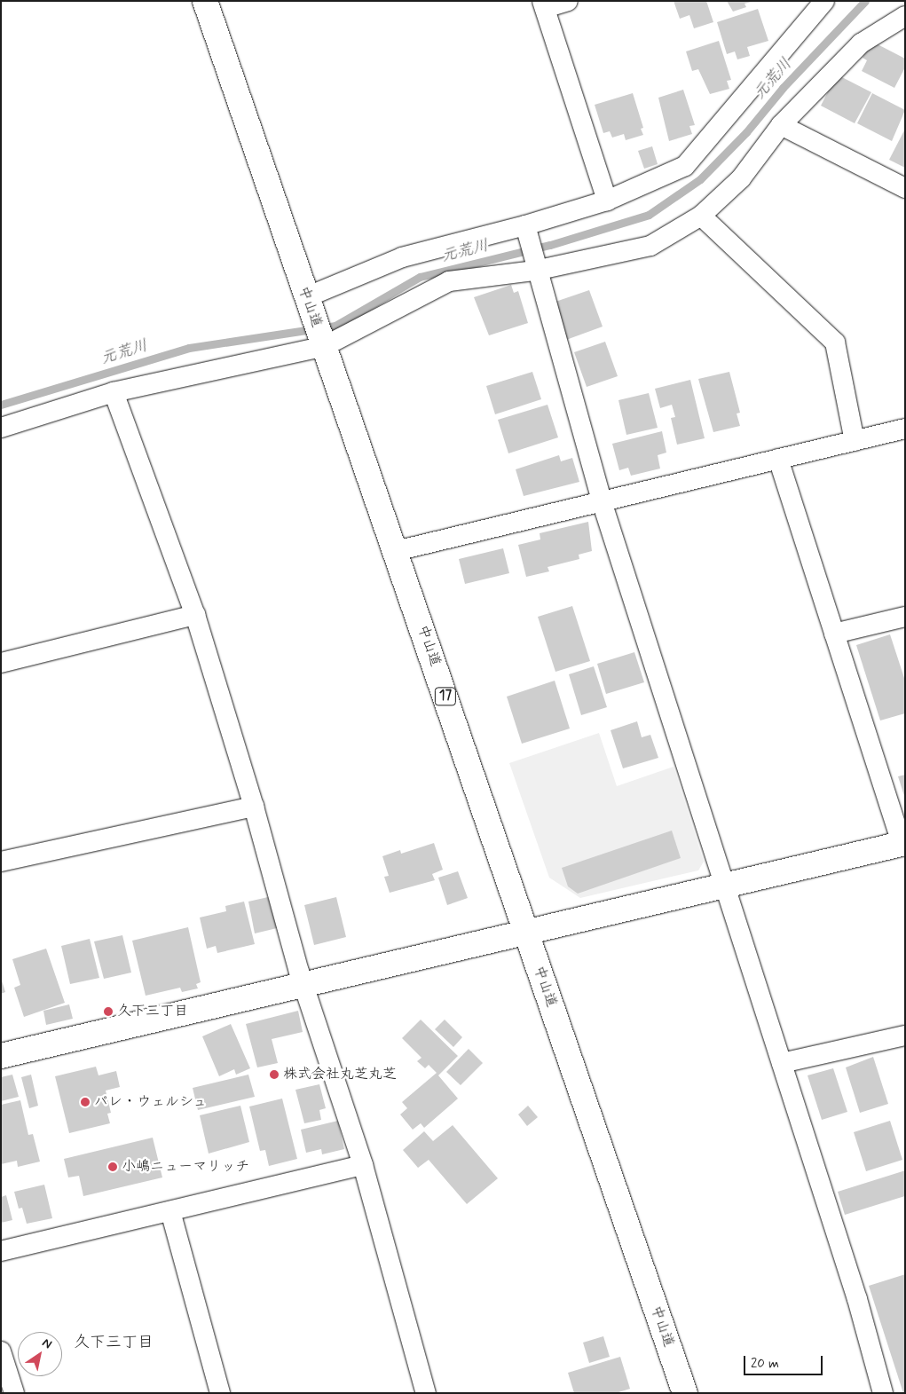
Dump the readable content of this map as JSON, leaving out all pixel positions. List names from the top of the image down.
{
  "streets": {
    "main road": ["中山道", "17"]
  },
  "districts": ["久下三丁目"],
  "water": ["元荒川"],
  "places": [
    "久下三丁目",
    "株式会社丸芝丸芝",
    "パレ・ウェルシュ",
    "小嶋ニューマリッチ"
  ],
  "scale_bar": "20 m",
  "north": "top right"
}
